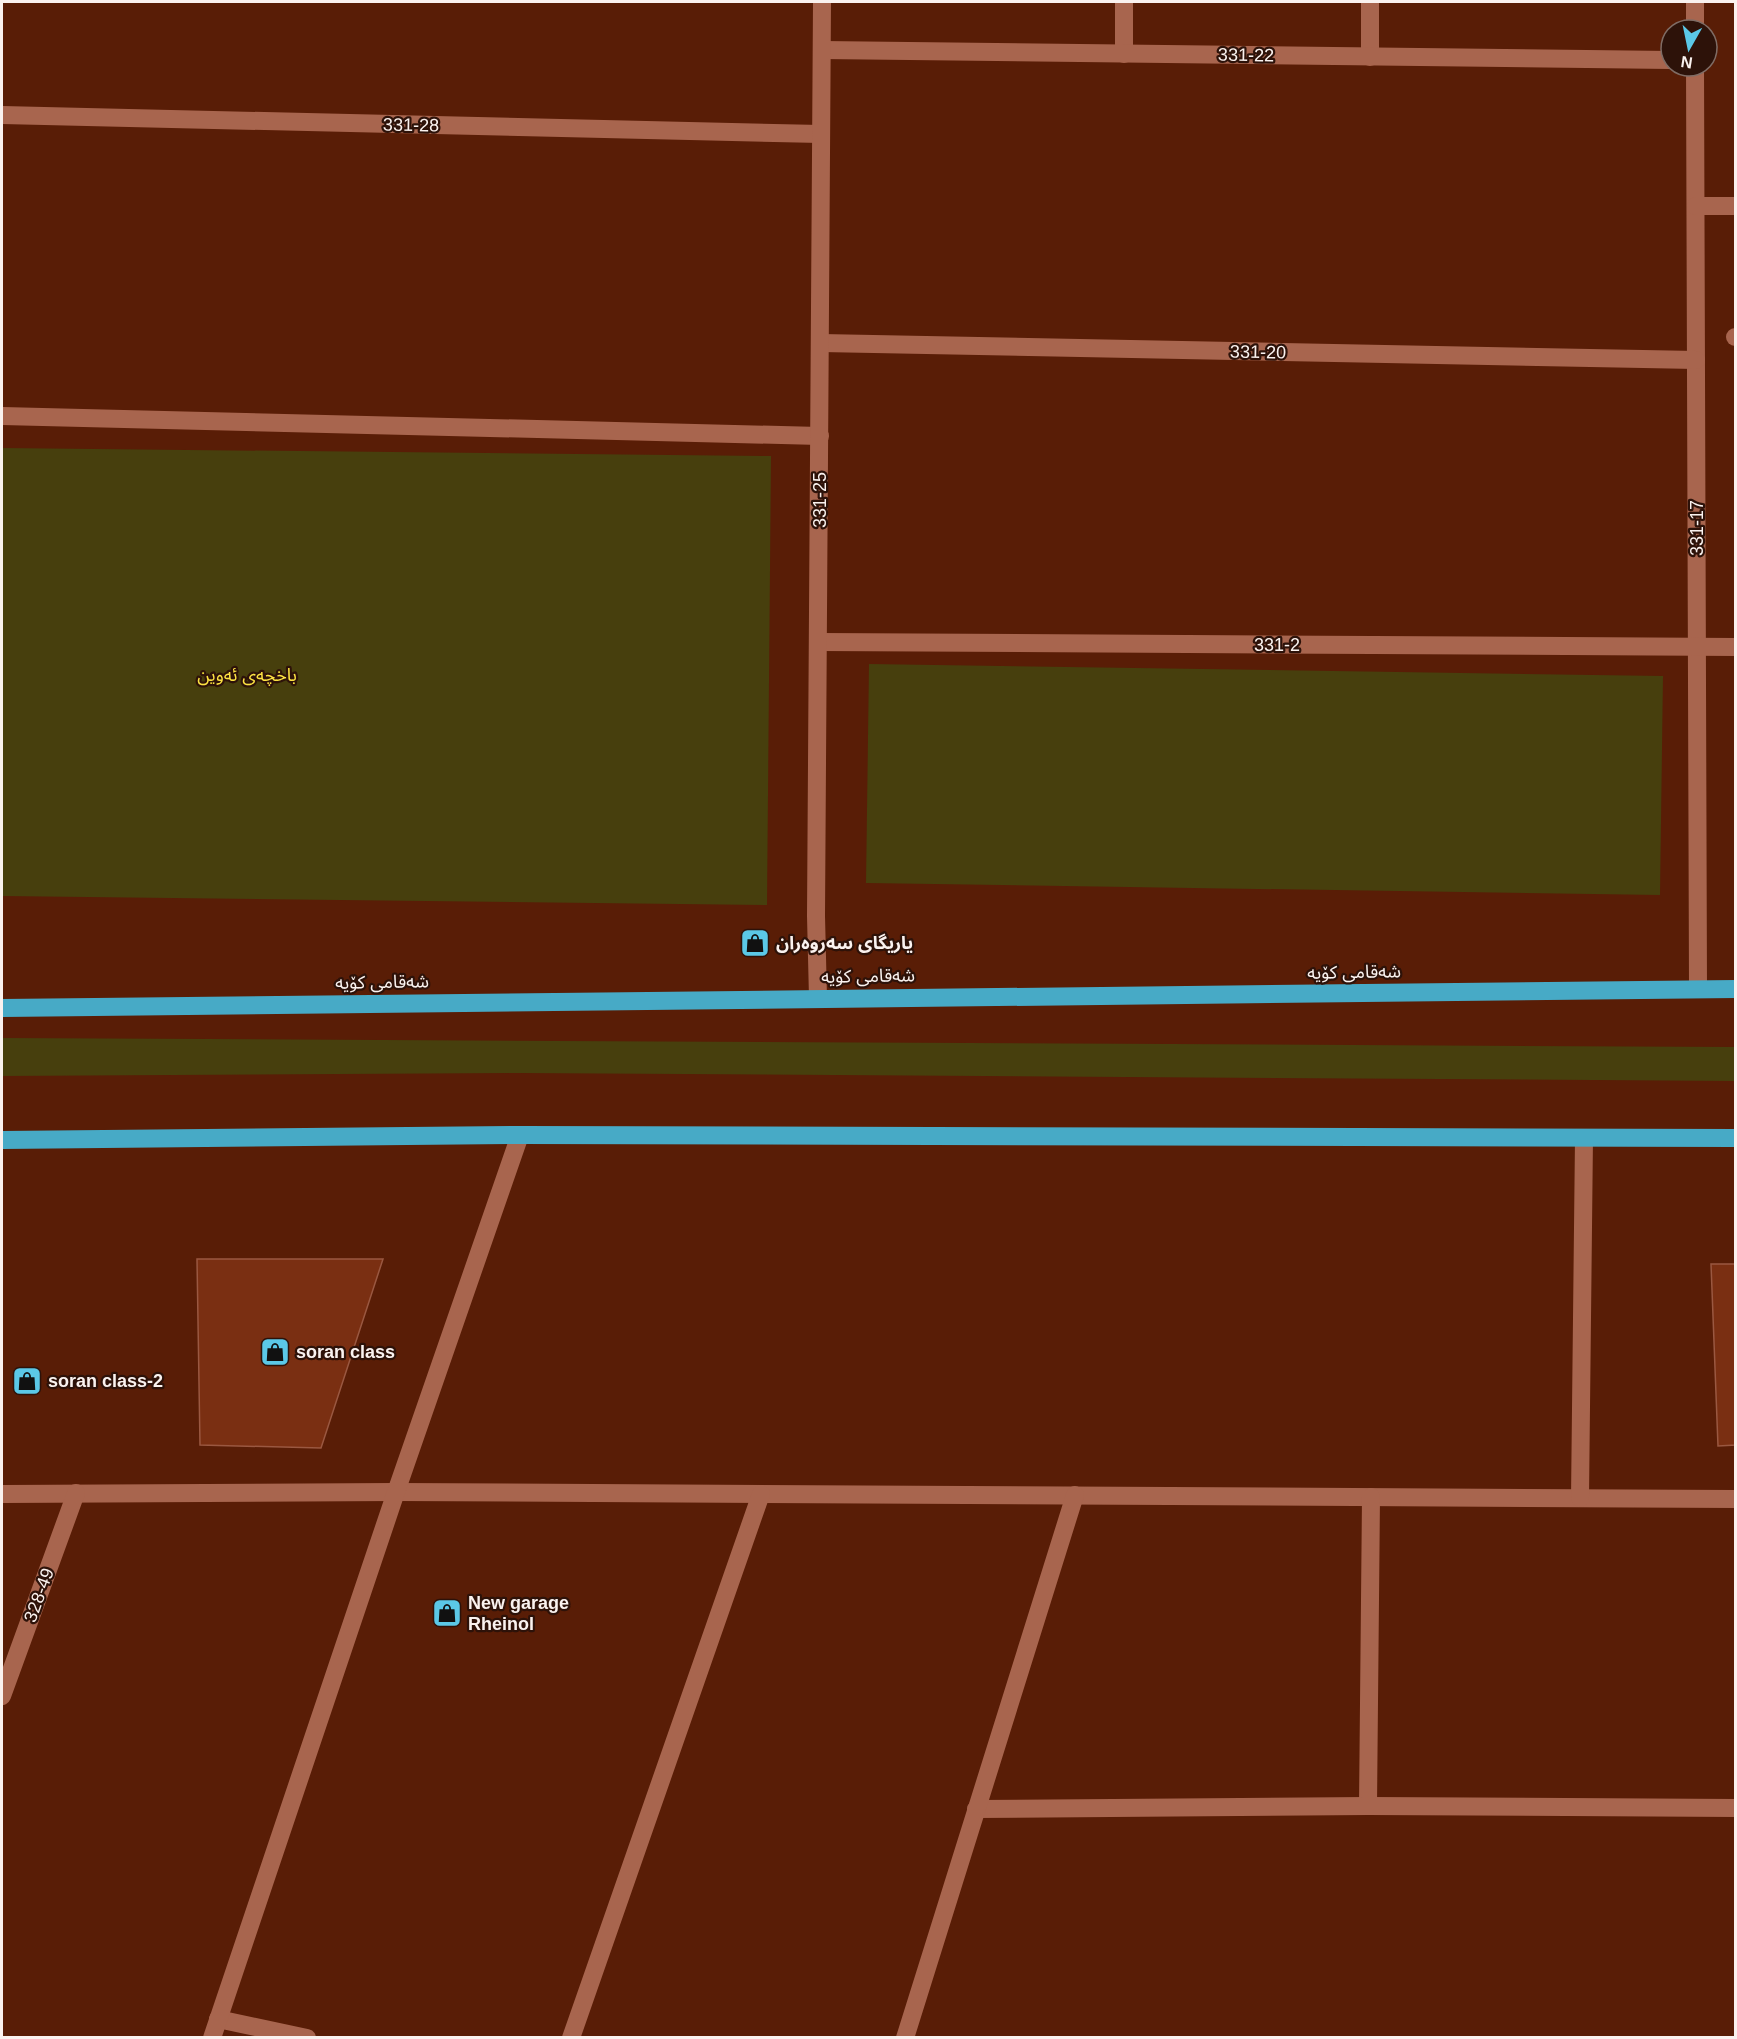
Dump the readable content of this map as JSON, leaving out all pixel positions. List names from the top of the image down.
{
  "streets": {
    "highway": ["شەقامی کۆیە"],
    "street": [
      "331-22",
      "331-28",
      "331-20",
      "331-25",
      "331-17",
      "331-2",
      "328-49"
    ]
  },
  "crossings": [
    ["331-22", "331-25"],
    ["331-28", "331-25"],
    ["331-20", "331-25"],
    ["331-20", "331-17"],
    ["331-25", "331-2"],
    ["331-25", "شەقامی کۆیە"],
    ["331-17", "331-2"],
    ["331-17", "شەقامی کۆیە"]
  ],
  "parks": ["باخچەی ئەوین"],
  "places": {
    "shop": [
      "یاریگای سەروەران",
      "soran class",
      "soran class-2",
      "New garage Rheinol"
    ]
  },
  "north": "bottom"
}
